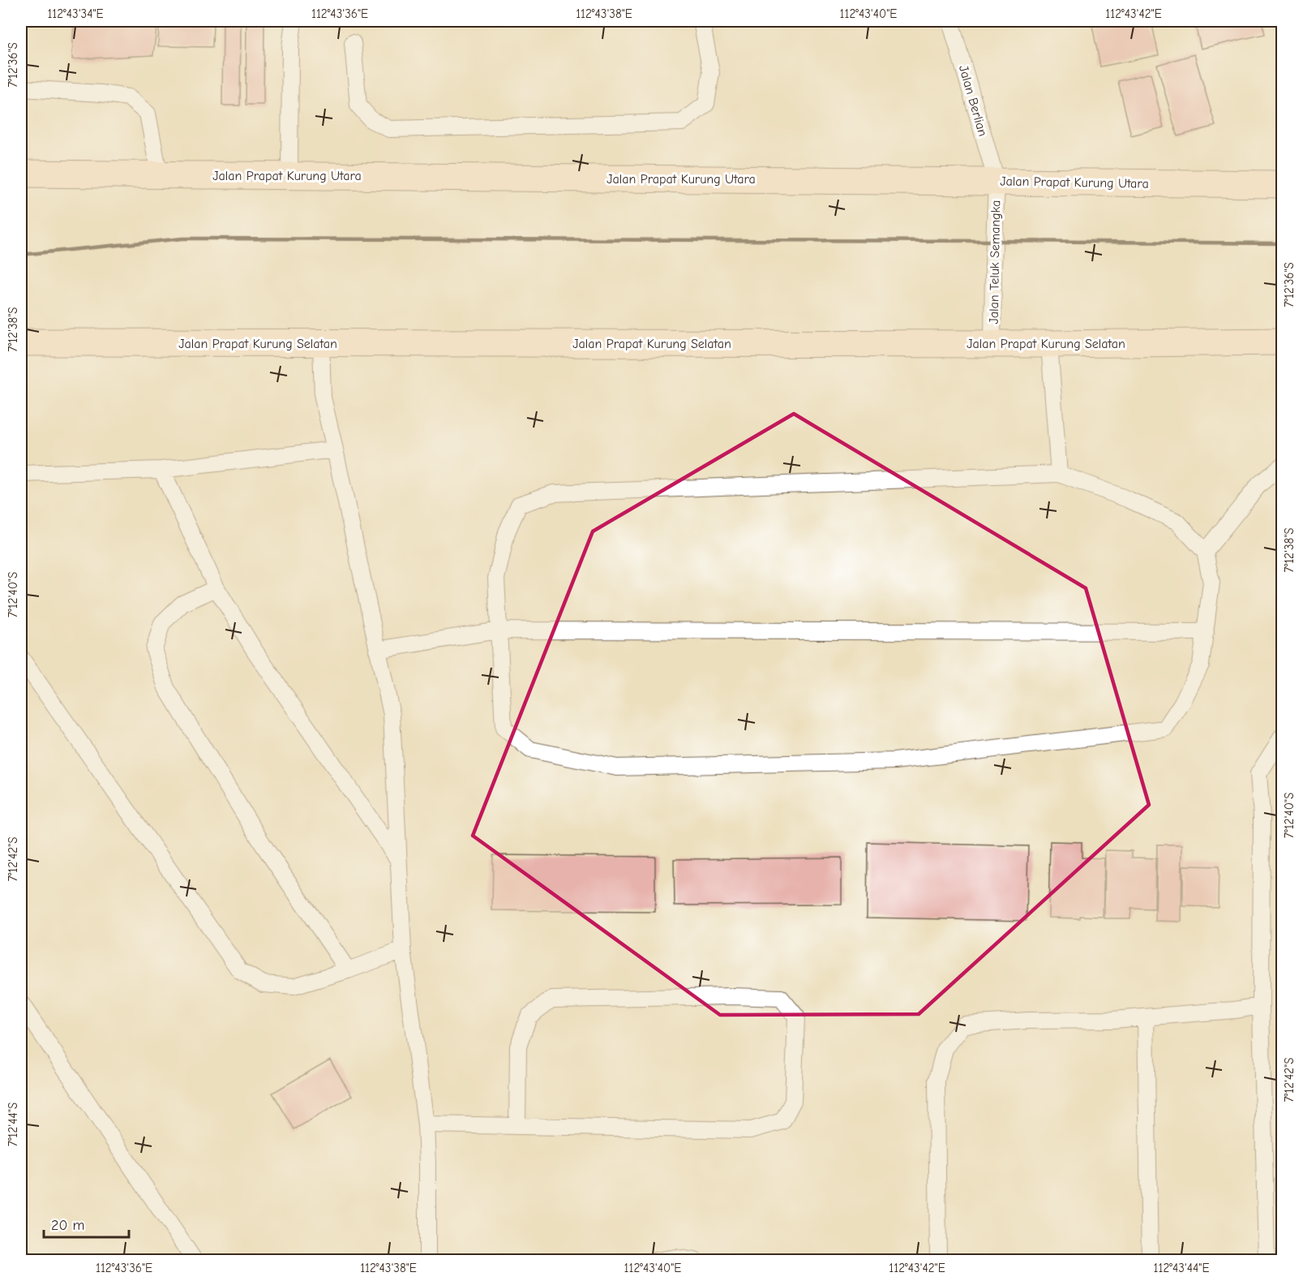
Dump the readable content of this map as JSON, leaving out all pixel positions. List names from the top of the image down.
{
  "streets": {
    "street": ["Jalan Prapat Kurung Utara", "Jalan Prapat Kurung Selatan"],
    "lane": ["Jalan Berlian", "Jalan Teluk Semangka"]
  },
  "crossings": [
    ["Jalan Berlian", "Jalan Prapat Kurung Utara"],
    ["Jalan Berlian", "Jalan Teluk Semangka"],
    ["Jalan Prapat Kurung Utara", "Jalan Teluk Semangka"],
    ["Jalan Teluk Semangka", "Jalan Prapat Kurung Selatan"]
  ],
  "scale_bar": "20 m",
  "coordinates": [
    "112°43'34\"E",
    "112°43'36\"E",
    "112°43'38\"E",
    "112°43'40\"E",
    "112°43'42\"E",
    "7°12'36\"S",
    "7°12'38\"S",
    "7°12'40\"S",
    "7°12'42\"S",
    "7°12'44\"S",
    "112°43'44\"E"
  ]
}
